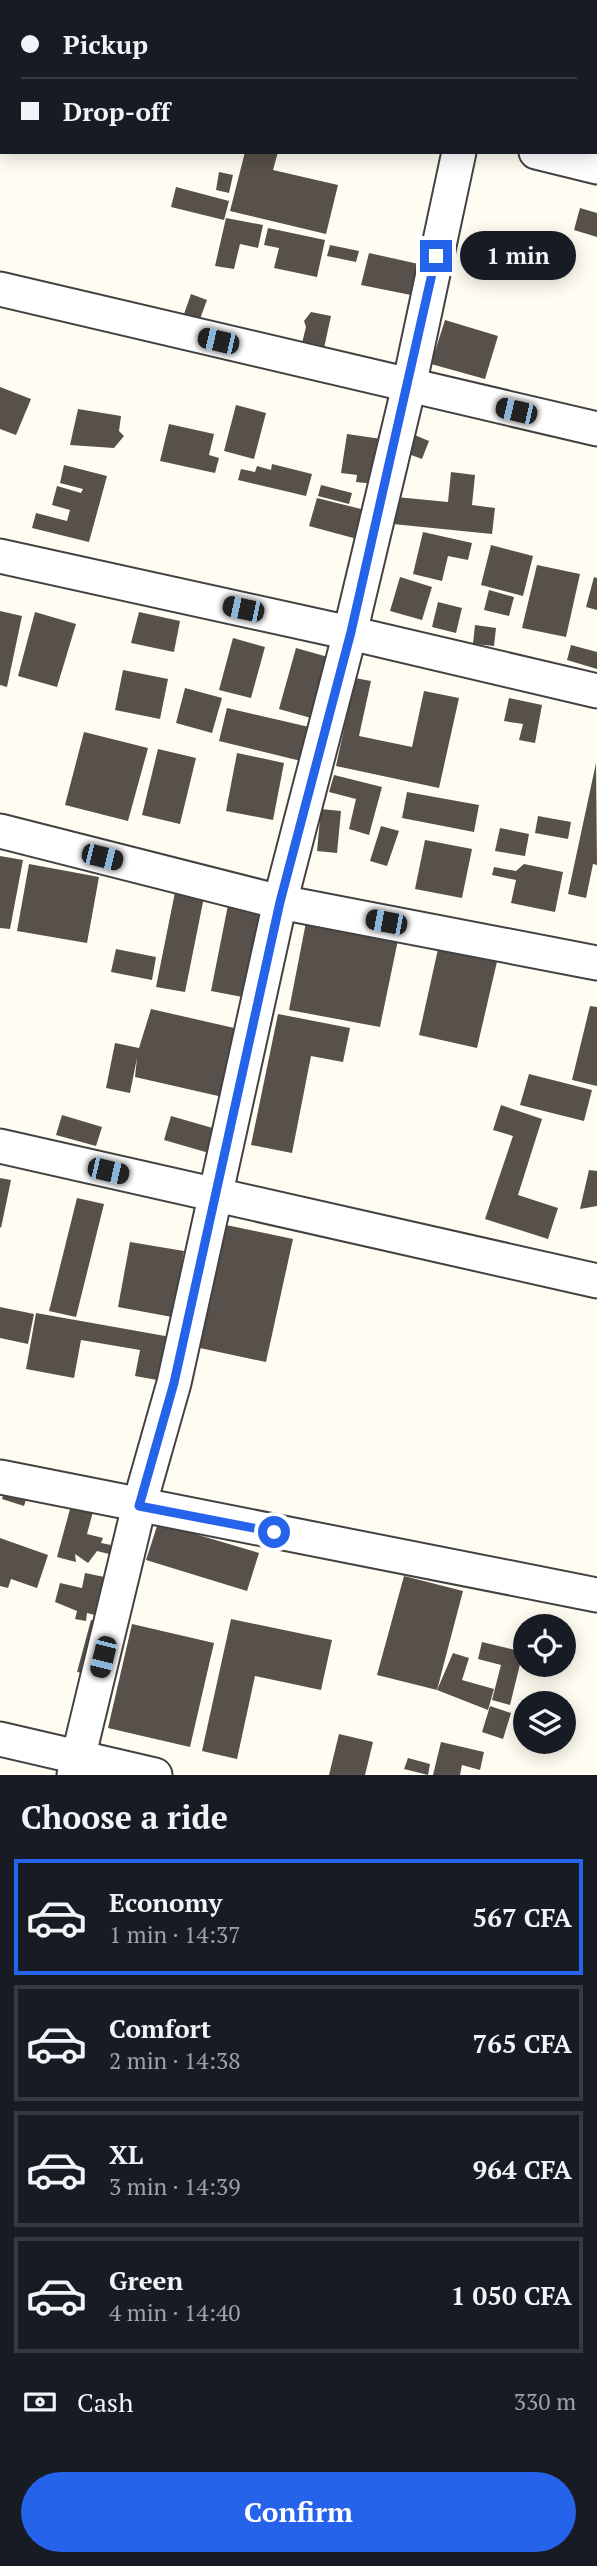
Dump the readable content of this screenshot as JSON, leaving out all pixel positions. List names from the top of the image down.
{
  "page": {
    "banner": ["Pickup", "Drop-off"],
    "bubble": "1 min",
    "heading": "Choose a ride",
    "list": [
      {
        "name": "Economy",
        "note": "1 min · 14:37",
        "value": "567 CFA"
      },
      {
        "name": "Comfort",
        "note": "2 min · 14:38",
        "value": "765 CFA"
      },
      {
        "name": "XL",
        "note": "3 min · 14:39",
        "value": "964 CFA"
      },
      {
        "name": "Green",
        "note": "4 min · 14:40",
        "value": "1 050 CFA"
      }
    ],
    "pay": ["Cash", "330 m"],
    "buttons": "Confirm"
  }
}
